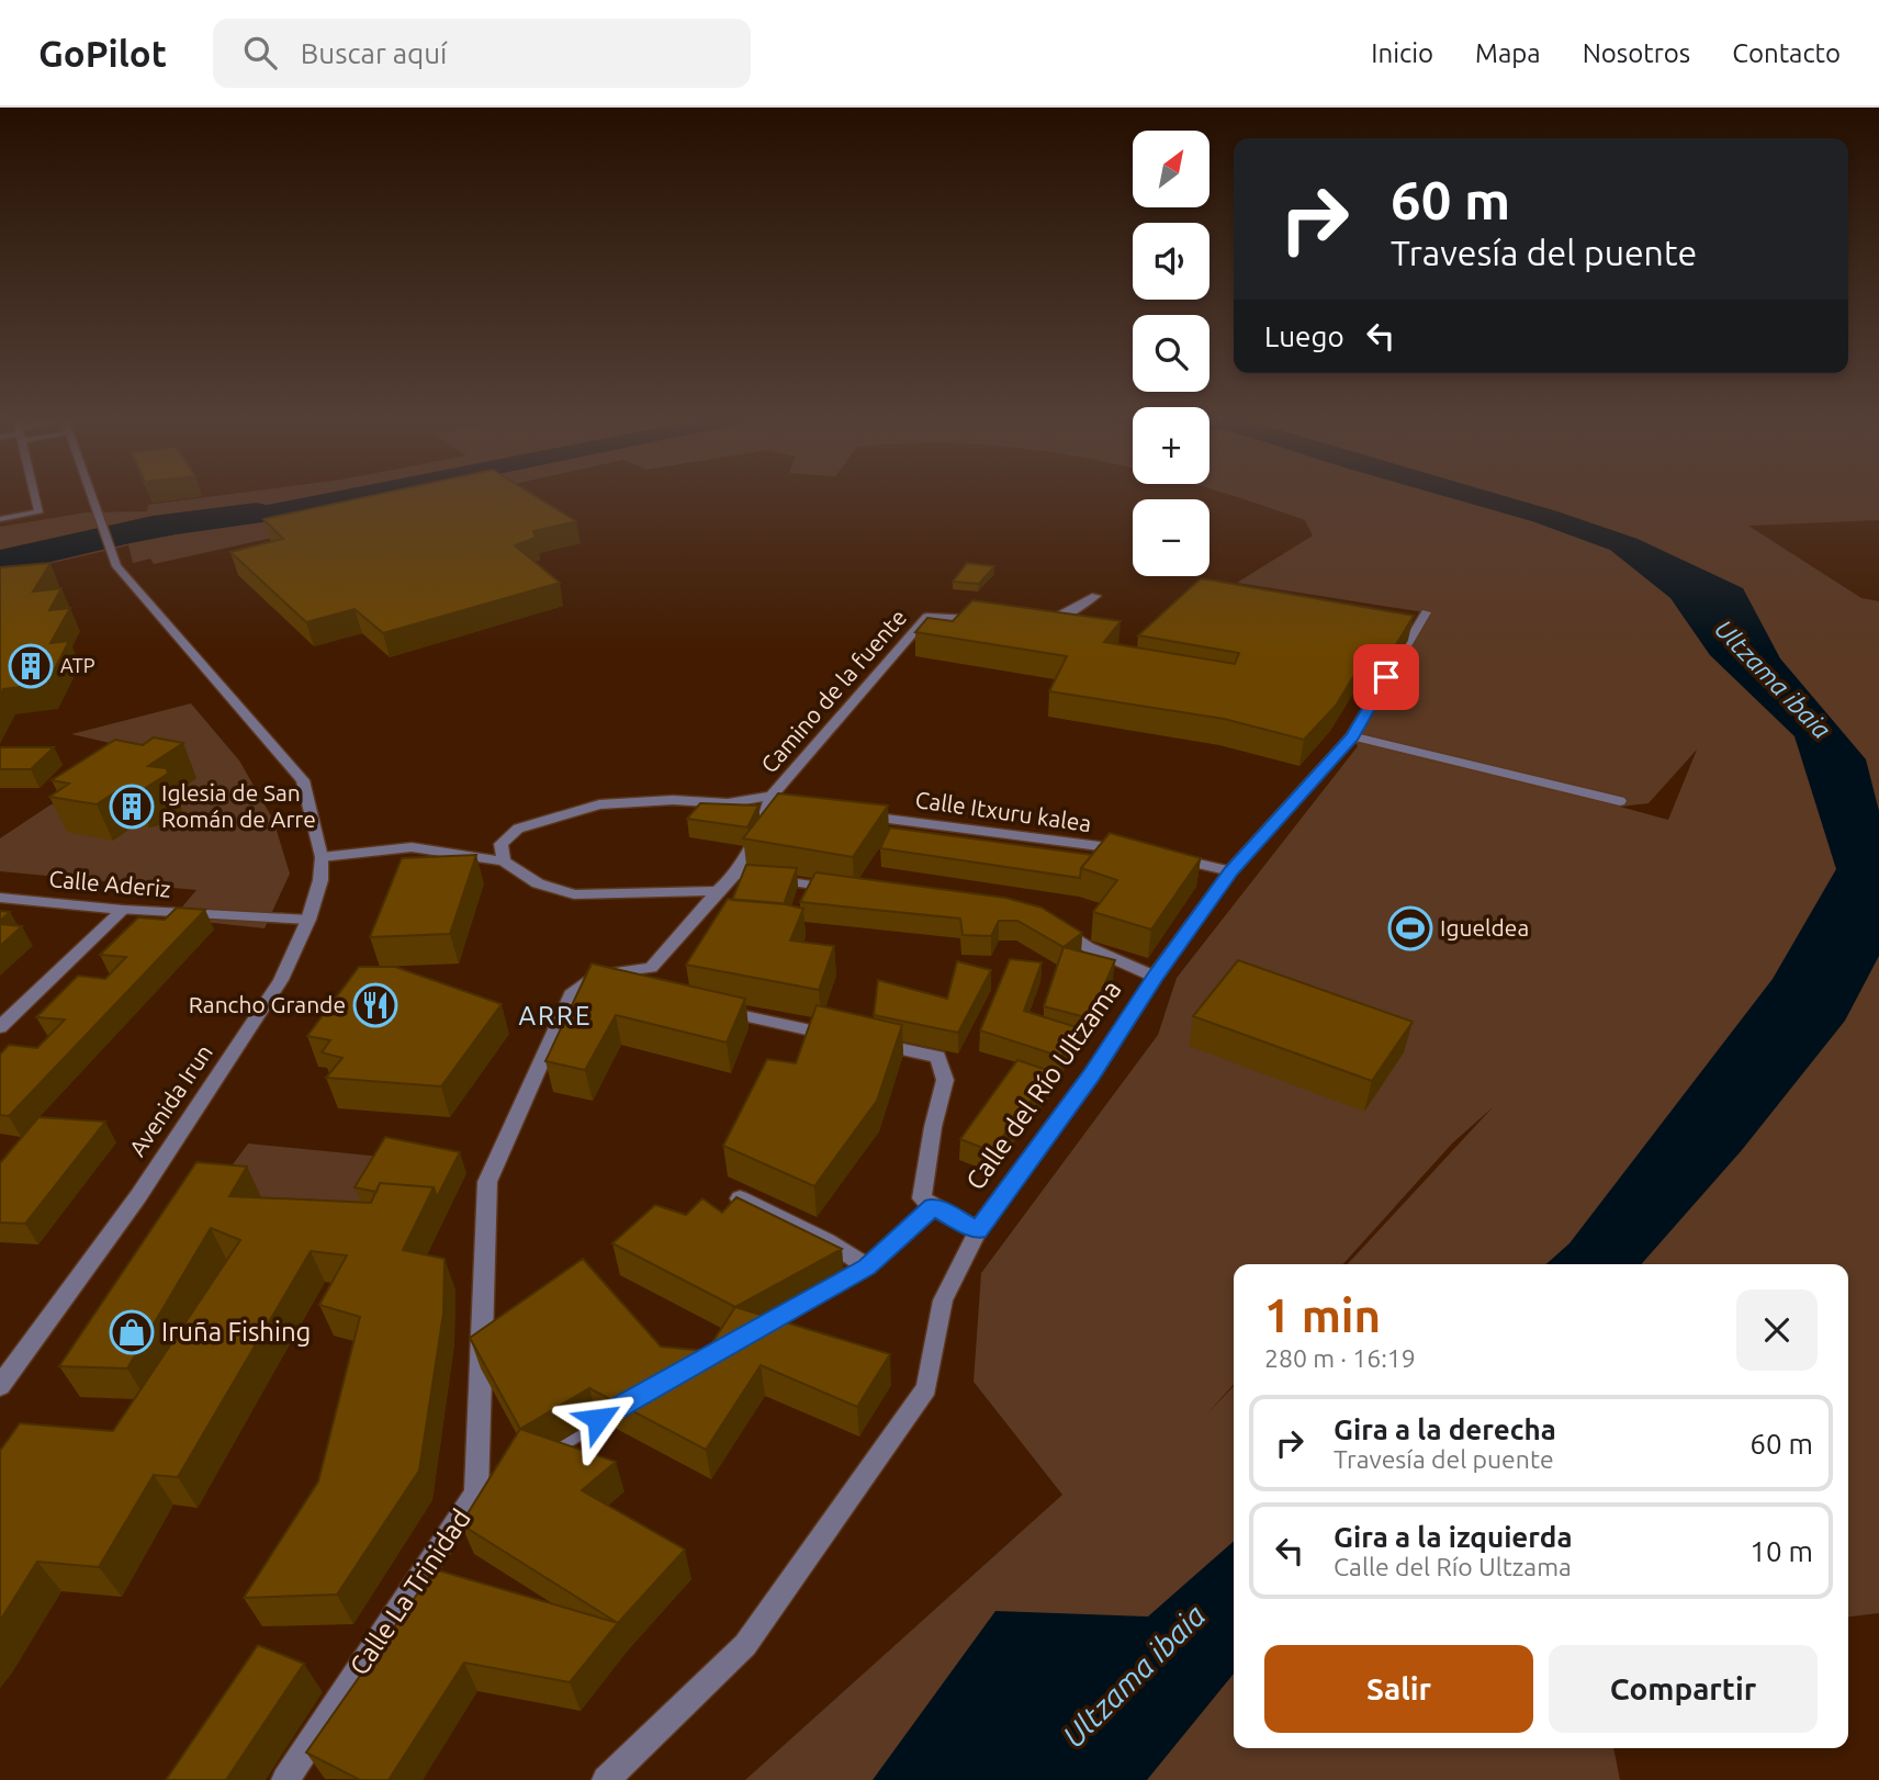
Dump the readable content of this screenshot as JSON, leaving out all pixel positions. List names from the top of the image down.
{
  "streets": {
    "street": [
      "Camino de la fuente",
      "Calle Itxuru kalea",
      "Calle Aderiz",
      "Calle del Río Ultzama",
      "Avenida Irun",
      "Calle La Trinidad"
    ]
  },
  "crossings": [
    ["Camino de la fuente", "Calle La Trinidad"],
    ["Calle Aderiz", "Avenida Irun"]
  ],
  "districts": ["ARRE"],
  "water": ["Ultzama ibaia"],
  "places": {
    "building": ["ATP", "Iglesia de San Román de Arre"],
    "sports": ["Igueldea"],
    "restaurant": ["Rancho Grande"],
    "shop": ["Iruña Fishing"]
  },
  "north": "top right",
  "page": {
    "header": "GoPilot",
    "search": "Buscar aquí",
    "nav": [
      "Inicio",
      "Mapa",
      "Nosotros",
      "Contacto"
    ],
    "map_buttons": ["+", "−"],
    "turn": ["60 m", "Travesía del puente"],
    "then": "Luego",
    "heading": ["1 min", "280 m · 16:19"],
    "list": [
      {
        "name": "Gira a la derecha",
        "note": "Travesía del puente",
        "value": "60 m"
      },
      {
        "name": "Gira a la izquierda",
        "note": "Calle del Río Ultzama",
        "value": "10 m"
      }
    ],
    "buttons": ["Salir", "Compartir"]
  }
}
